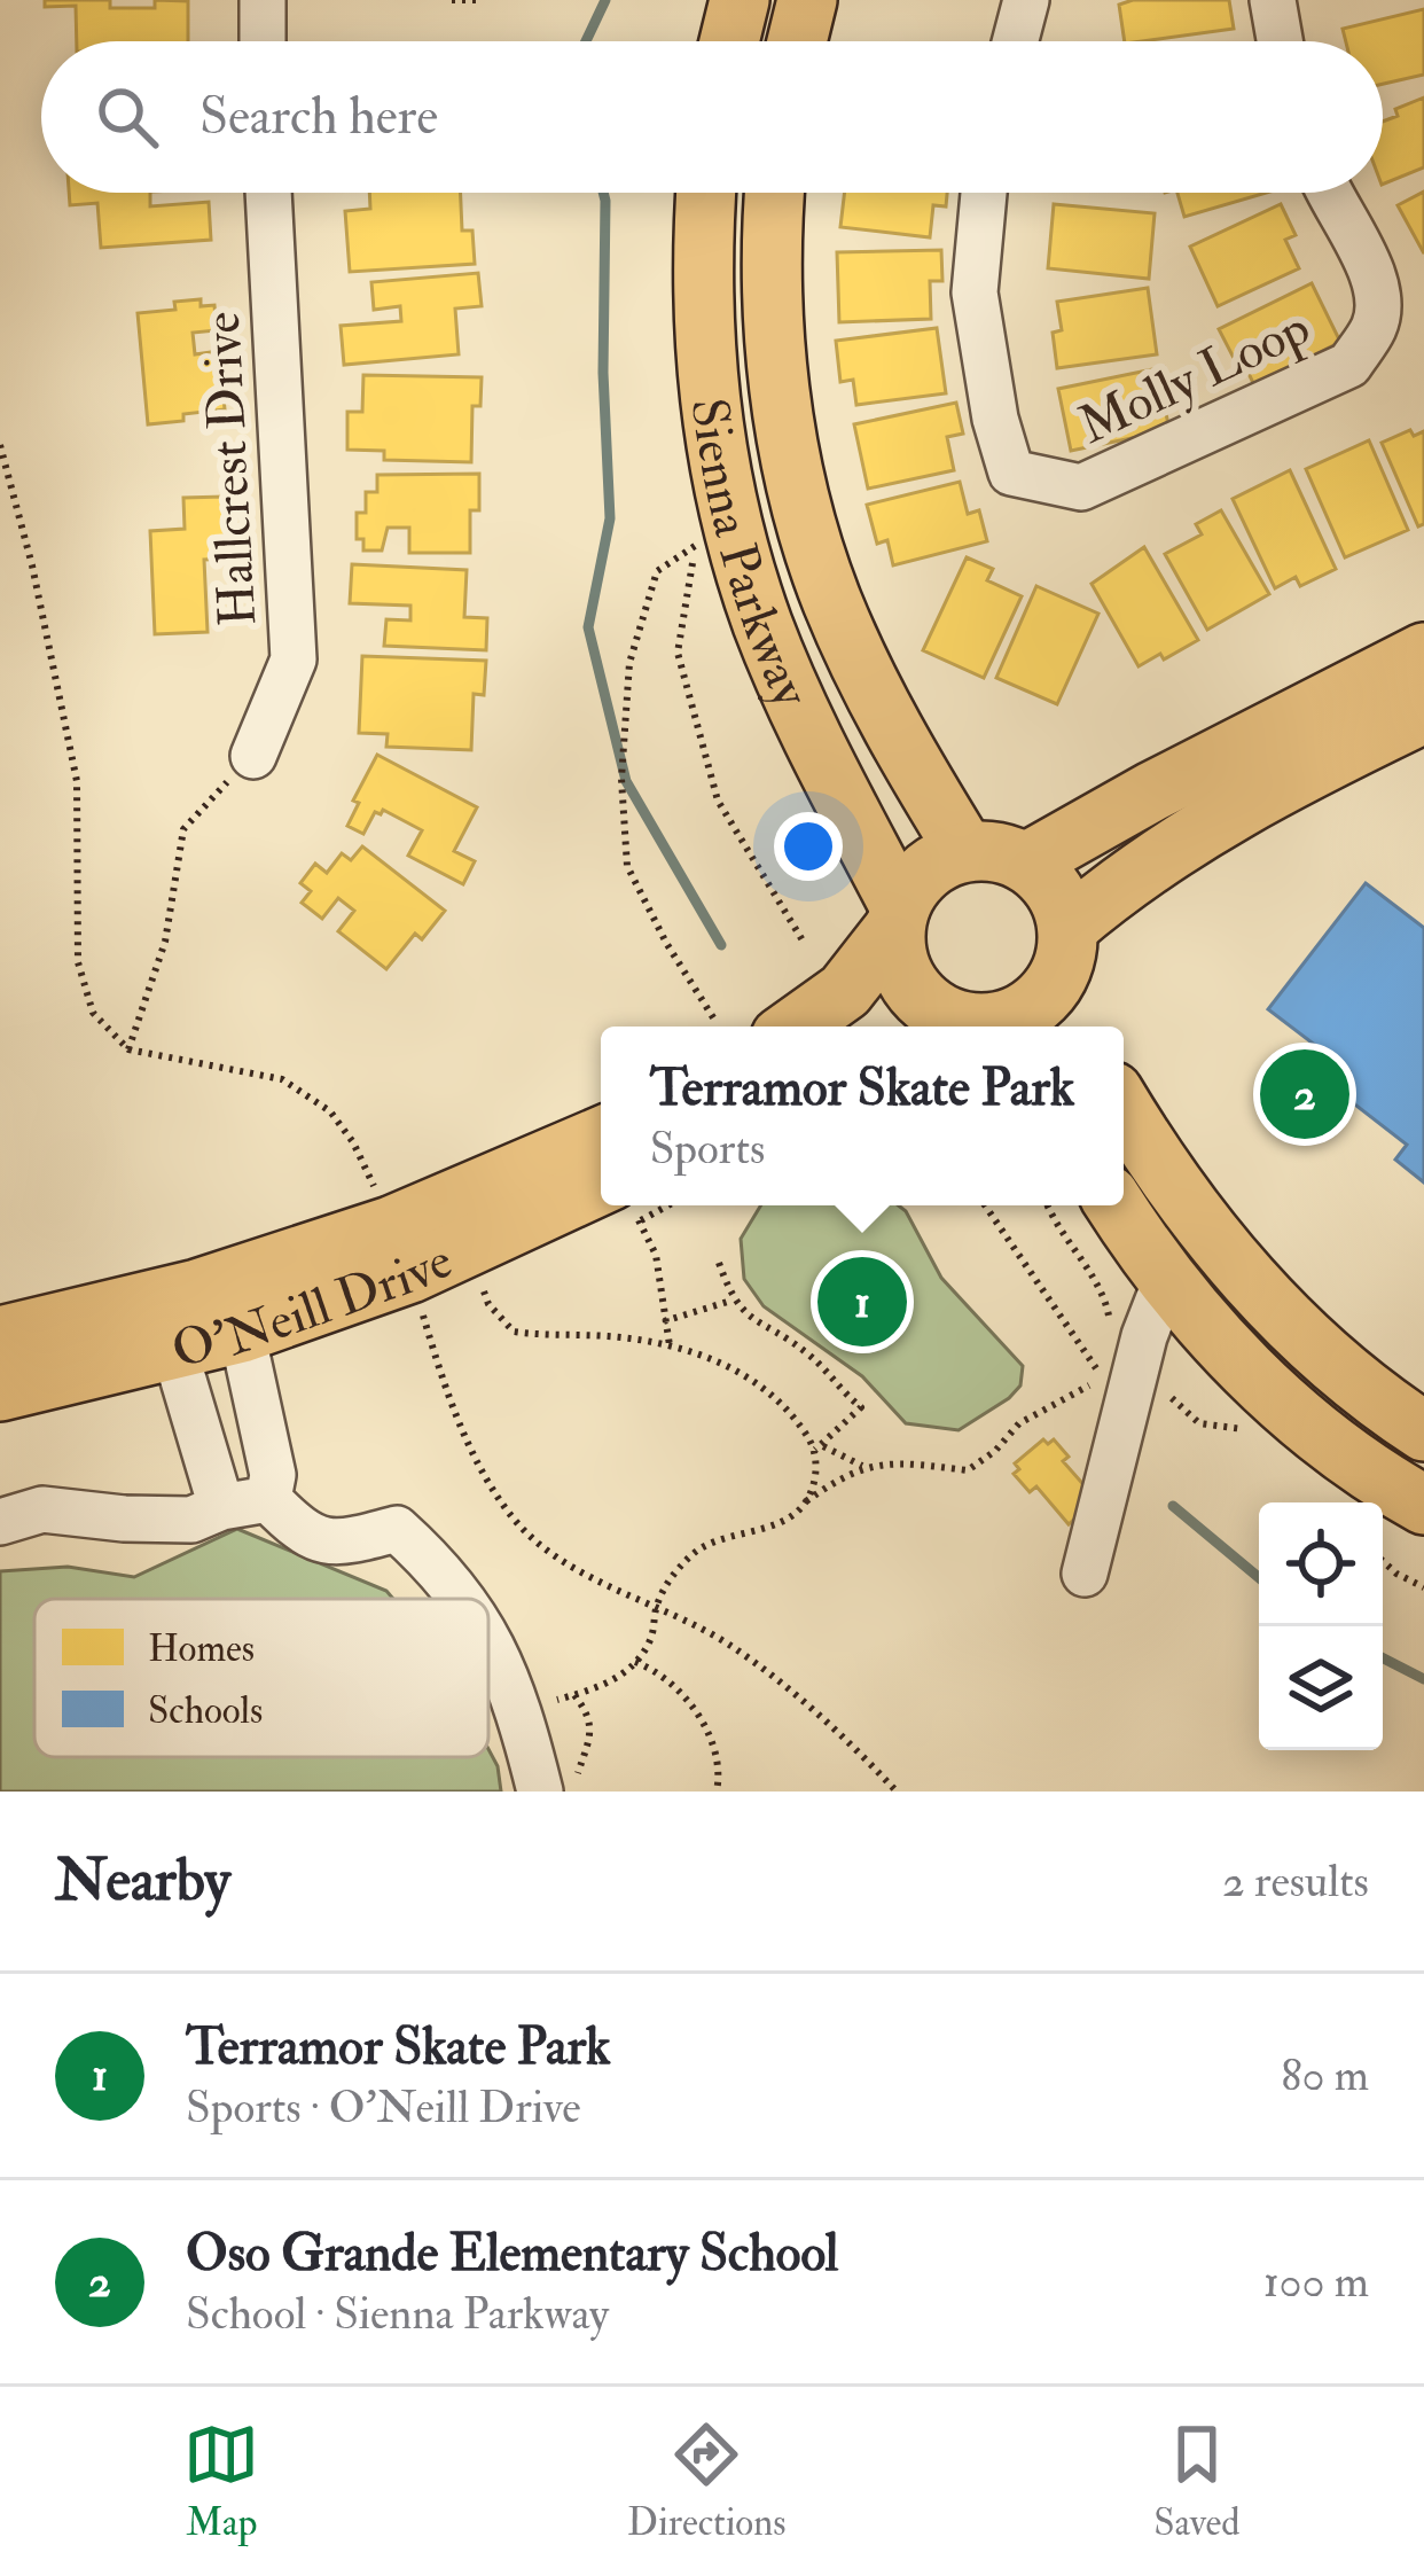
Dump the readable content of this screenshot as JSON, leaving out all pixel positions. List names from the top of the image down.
{
  "streets": {
    "main road": ["Sienna Parkway", "O'Neill Drive"],
    "street": ["Molly Loop", "Hallcrest Drive"]
  },
  "legend": ["Homes", "Schools"],
  "page": {
    "search": "Search here",
    "popup": ["Terramor Skate Park", "Sports"],
    "pins": ["2", "1"],
    "heading": ["Nearby", "2 results"],
    "list": [
      {
        "mark": "1",
        "name": "Terramor Skate Park",
        "note": "Sports · O'Neill Drive",
        "value": "80 m"
      },
      {
        "mark": "2",
        "name": "Oso Grande Elementary School",
        "note": "School · Sienna Parkway",
        "value": "100 m"
      }
    ],
    "nav": ["Map", "Directions", "Saved"]
  }
}
